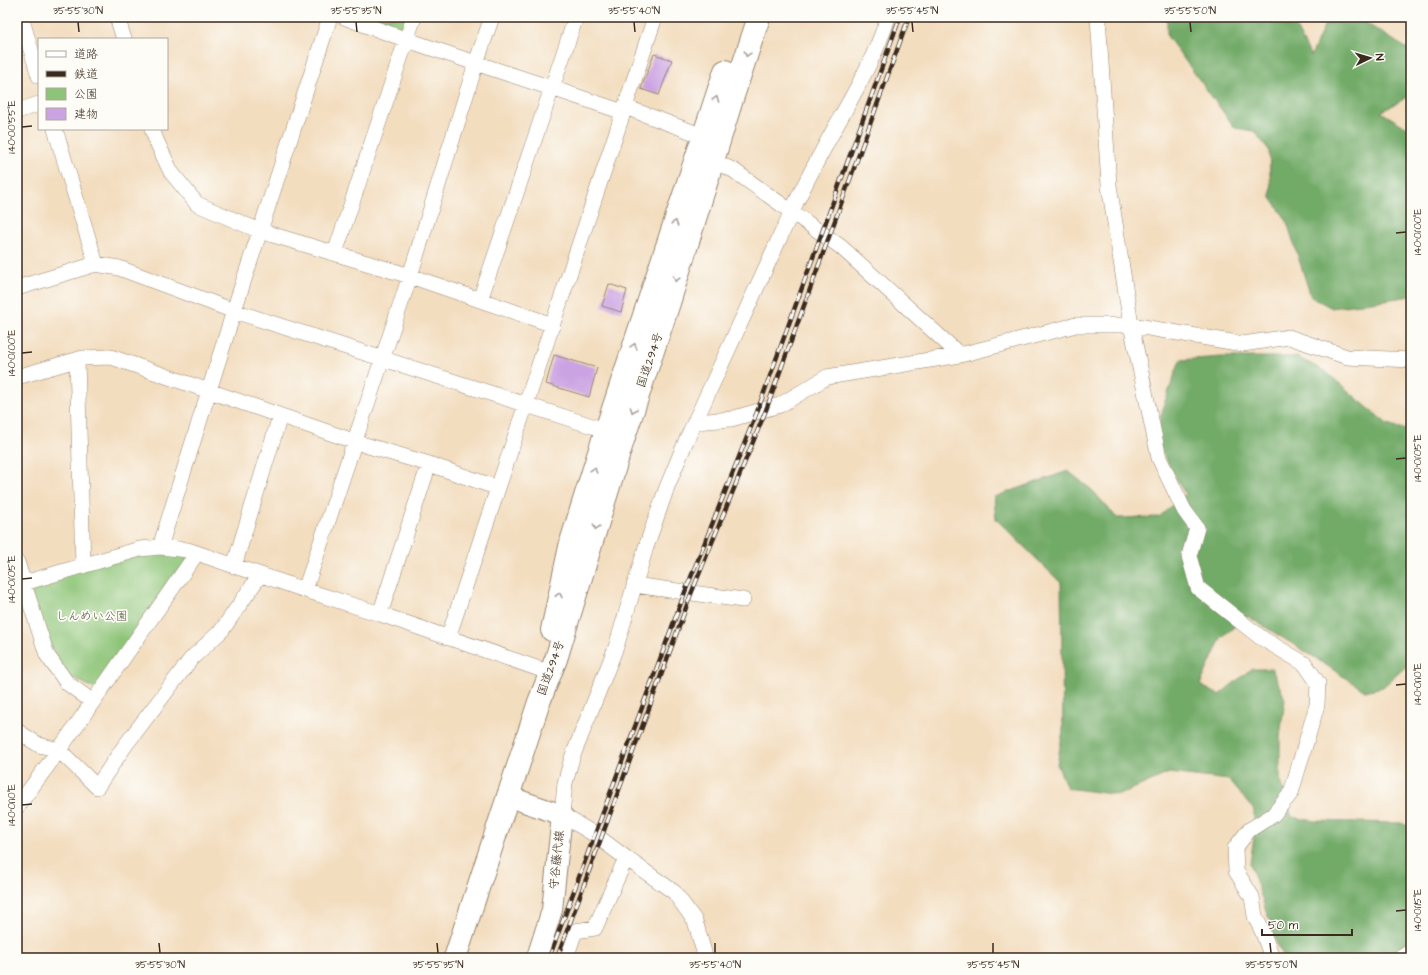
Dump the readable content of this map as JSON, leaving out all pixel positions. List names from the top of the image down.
{
  "streets": {
    "highway": ["国道294号"],
    "main road": ["守谷藤代線"]
  },
  "crossings": [
    ["国道294号", "守谷藤代線"]
  ],
  "parks": ["しんめい公園"],
  "legend": [
    "道路",
    "鉄道",
    "公園",
    "建物"
  ],
  "scale_bar": "50 m",
  "north": "right",
  "coordinates": [
    "35°55'30\"N",
    "35°55'35\"N",
    "35°55'40\"N",
    "35°55'45\"N",
    "35°55'50\"N",
    "140°00'55\"E",
    "140°01'00\"E",
    "140°01'05\"E",
    "140°01'10\"E",
    "140°01'15\"E"
  ]
}
